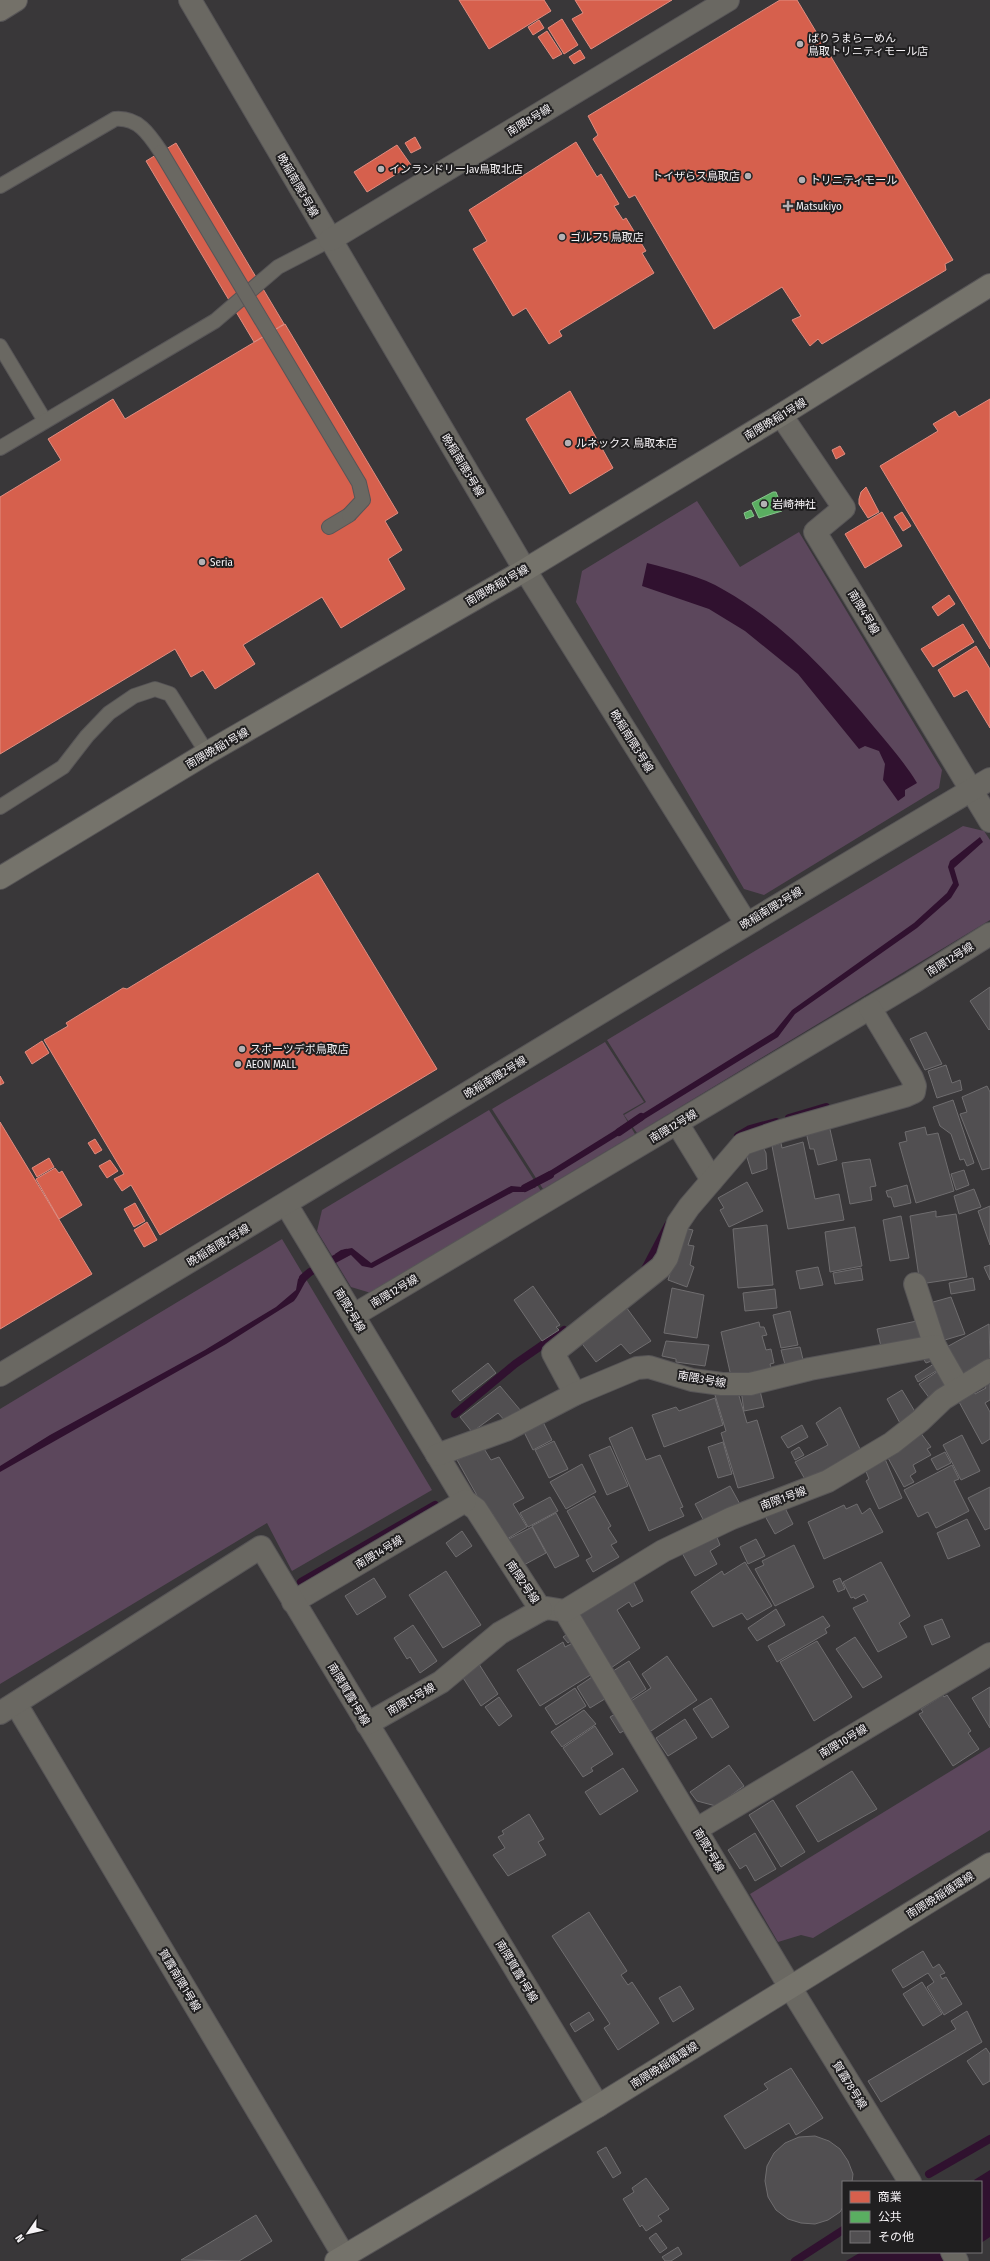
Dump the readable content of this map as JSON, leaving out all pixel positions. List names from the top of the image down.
{
  "streets": {
    "street": [
      "南隈8号線",
      "晩稲南隈3号線",
      "南隈晩稲1号線",
      "南隈4号線",
      "晩稲南隈2号線",
      "南隈12号線",
      "南隈2号線",
      "南隈3号線",
      "南隈1号線",
      "南隈14号線",
      "南隈賀露1号線",
      "南隈15号線",
      "南隈10号線",
      "南隈晩稲循環線",
      "賀露南隈1号線",
      "賀露78号線"
    ]
  },
  "crossings": [
    ["南隈8号線", "晩稲南隈3号線"],
    ["晩稲南隈3号線", "南隈晩稲1号線"],
    ["晩稲南隈3号線", "晩稲南隈2号線"],
    ["南隈晩稲1号線", "南隈4号線"],
    ["南隈4号線", "晩稲南隈2号線"],
    ["晩稲南隈2号線", "南隈2号線"],
    ["南隈12号線", "南隈2号線"],
    ["南隈2号線", "南隈3号線"],
    ["南隈2号線", "南隈1号線"],
    ["南隈2号線", "南隈14号線"],
    ["南隈2号線", "南隈15号線"],
    ["南隈2号線", "南隈10号線"],
    ["南隈2号線", "南隈晩稲循環線"],
    ["南隈2号線", "賀露78号線"],
    ["南隈14号線", "南隈賀露1号線"],
    ["南隈賀露1号線", "南隈15号線"],
    ["南隈賀露1号線", "南隈晩稲循環線"],
    ["南隈賀露1号線", "賀露南隈1号線"],
    ["南隈晩稲循環線", "賀露南隈1号線"],
    ["南隈晩稲循環線", "賀露78号線"]
  ],
  "places": {
    "other": [
      "ばりうまらーめん 鳥取トリニティモール店",
      "インランドリーJav鳥取北店",
      "トイザらス鳥取店",
      "トリニティモール",
      "ゴルフ5 鳥取店",
      "ルネックス 鳥取本店",
      "岩崎神社",
      "Seria",
      "スポーツデポ鳥取店",
      "AEON MALL"
    ],
    "health": ["Matsukiyo"]
  },
  "legend": ["商業", "公共", "その他"],
  "north": "bottom left"
}
